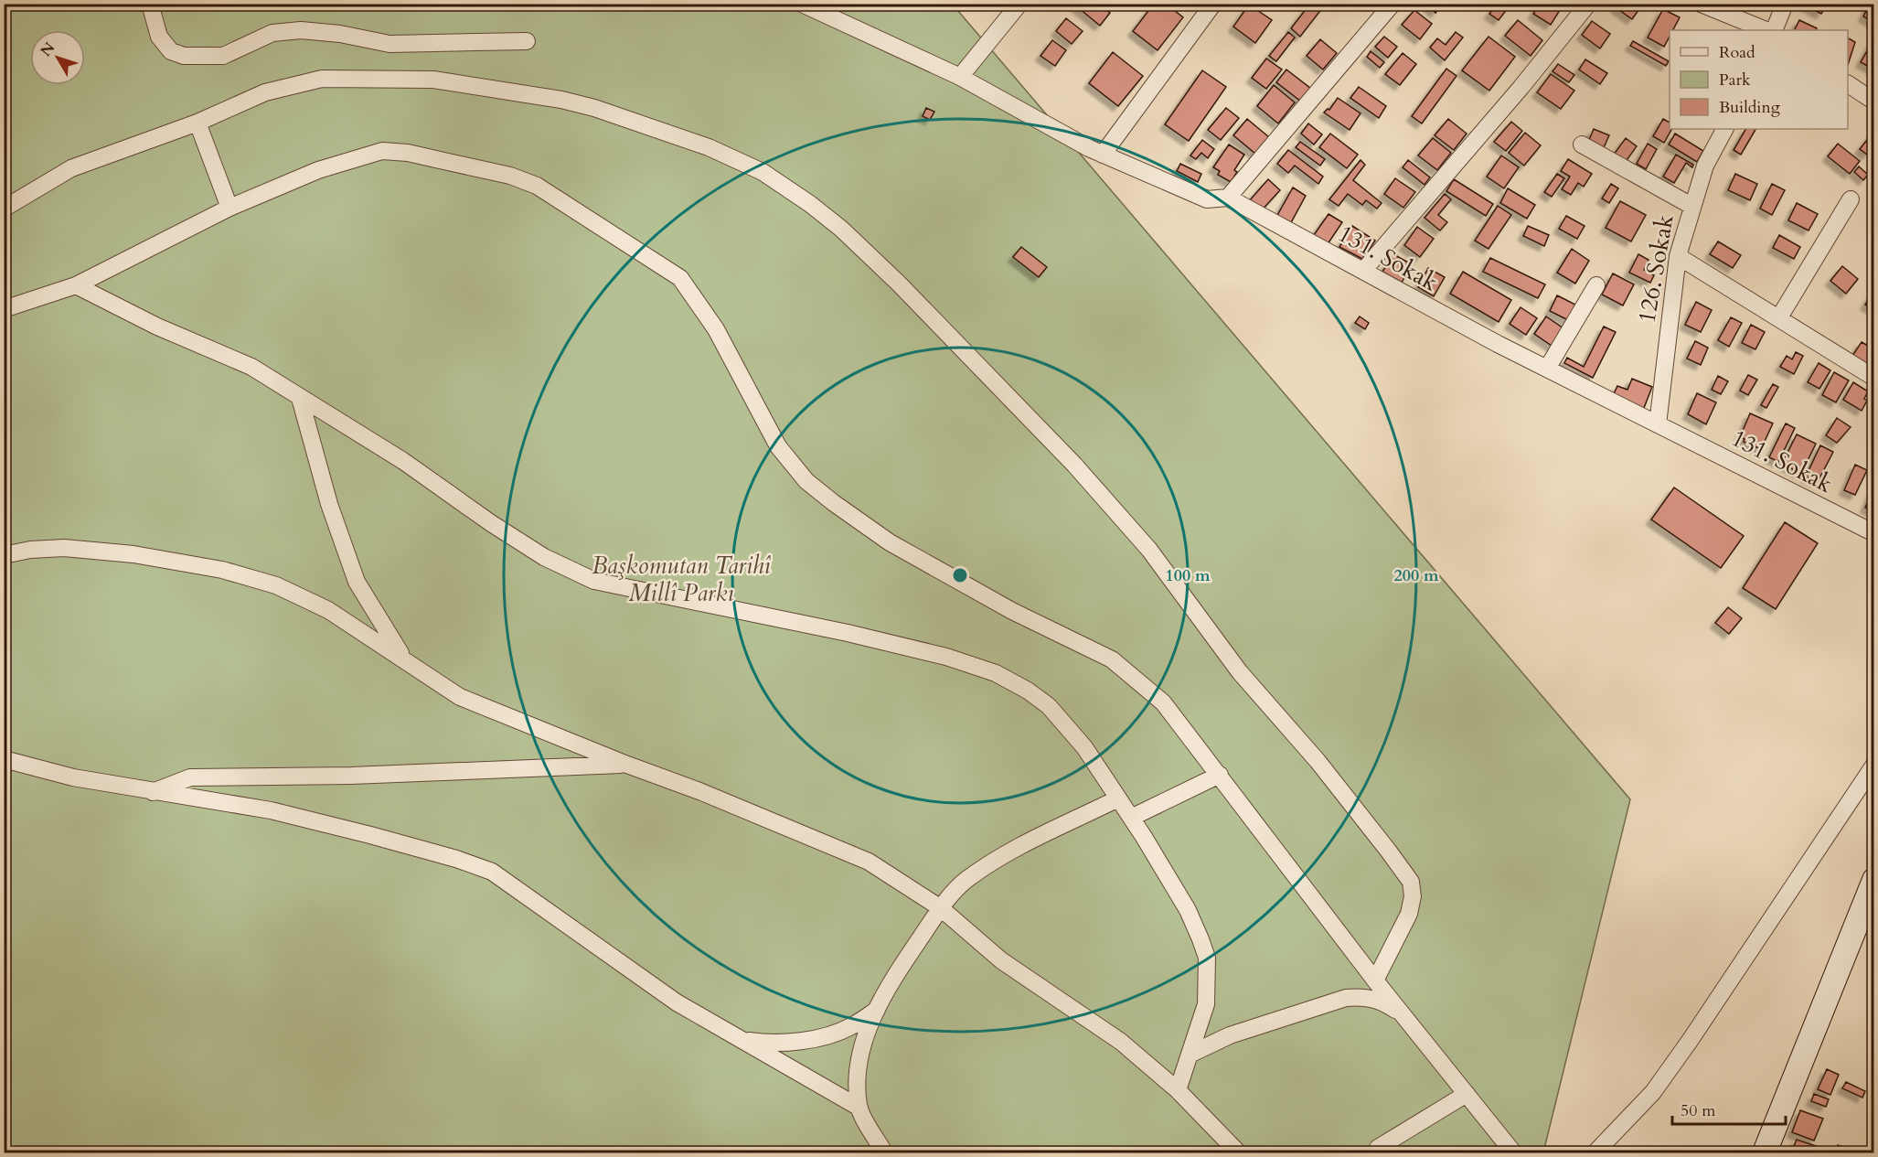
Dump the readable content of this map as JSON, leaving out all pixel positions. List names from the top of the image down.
{
  "streets": {
    "street": ["131. Sokak", "126. Sokak"]
  },
  "crossings": [
    ["131. Sokak", "126. Sokak"]
  ],
  "parks": ["Başkomutan Tarihî Millî Parkı"],
  "legend": ["Road", "Park", "Building"],
  "scale_bar": "50 m",
  "north": "top left",
  "rings": ["100 m", "200 m"]
}
